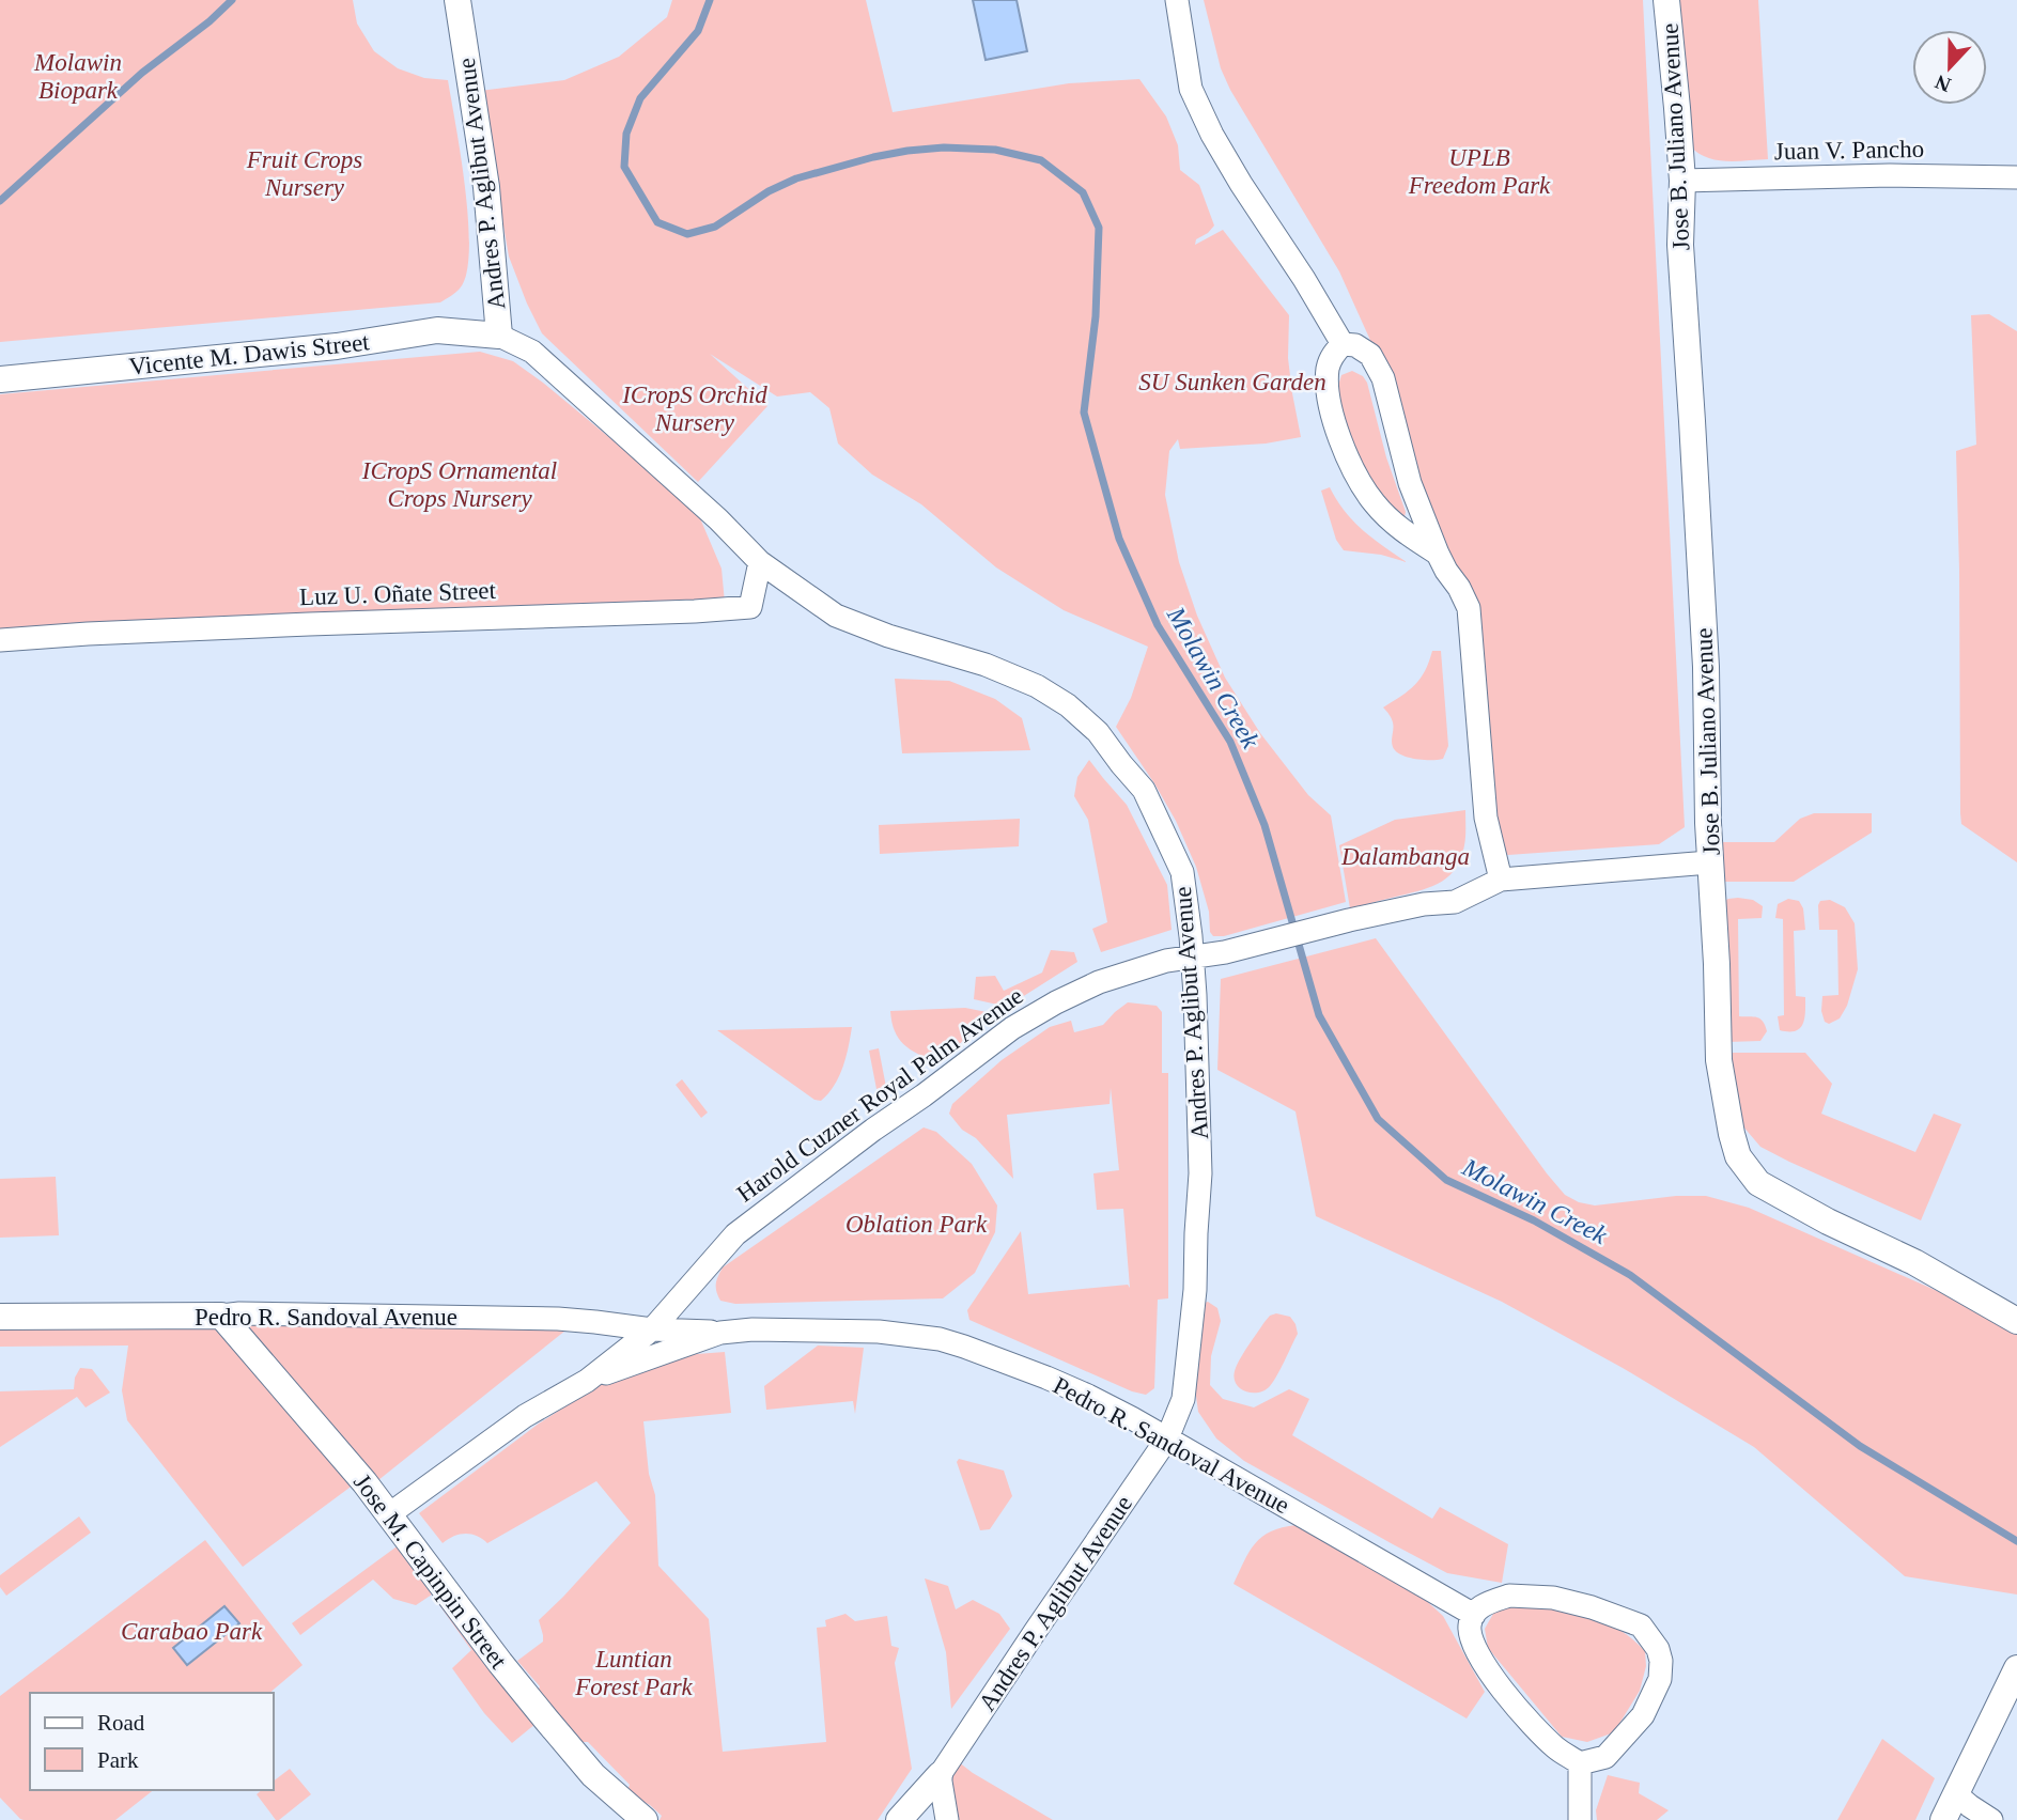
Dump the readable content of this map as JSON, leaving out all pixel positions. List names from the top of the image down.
{
  "streets": {
    "street": [
      "Jose B. Juliano Avenue",
      "Juan V. Pancho",
      "Andres P. Aglibut Avenue",
      "Vicente M. Dawis Street",
      "Luz U. Oñate Street",
      "Harold Cuzner Royal Palm Avenue",
      "Pedro R. Sandoval Avenue",
      "Jose M. Capinpin Street"
    ]
  },
  "crossings": [
    ["Jose B. Juliano Avenue", "Juan V. Pancho"],
    ["Jose B. Juliano Avenue", "Harold Cuzner Royal Palm Avenue"],
    ["Andres P. Aglibut Avenue", "Vicente M. Dawis Street"],
    ["Andres P. Aglibut Avenue", "Luz U. Oñate Street"],
    ["Andres P. Aglibut Avenue", "Harold Cuzner Royal Palm Avenue"],
    ["Andres P. Aglibut Avenue", "Pedro R. Sandoval Avenue"],
    ["Harold Cuzner Royal Palm Avenue", "Pedro R. Sandoval Avenue"],
    ["Harold Cuzner Royal Palm Avenue", "Jose M. Capinpin Street"],
    ["Pedro R. Sandoval Avenue", "Jose M. Capinpin Street"]
  ],
  "water": ["Molawin Creek"],
  "parks": [
    "Molawin Biopark",
    "UPLB Freedom Park",
    "Fruit Crops Nursery",
    "SU Sunken Garden",
    "ICropS Orchid Nursery",
    "ICropS Ornamental Crops Nursery",
    "Dalambanga",
    "Oblation Park",
    "Carabao Park",
    "Luntian Forest Park"
  ],
  "legend": ["Road", "Park"],
  "north": "bottom"
}
